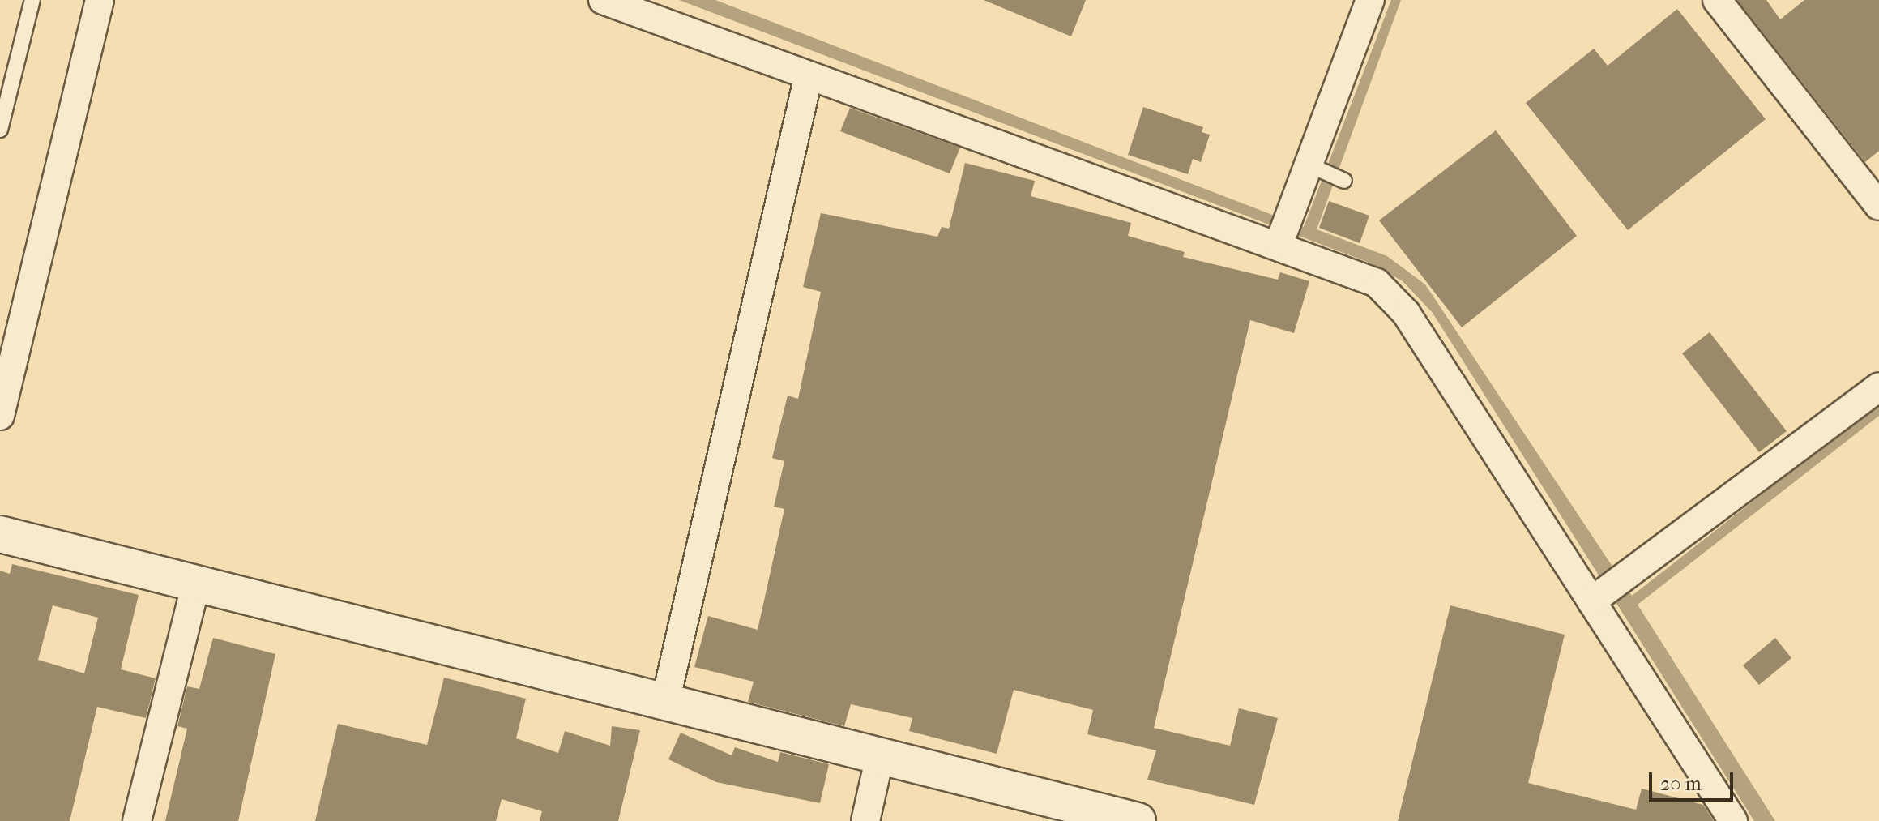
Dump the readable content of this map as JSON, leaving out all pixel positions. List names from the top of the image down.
{
  "scale_bar": "20 m"
}
